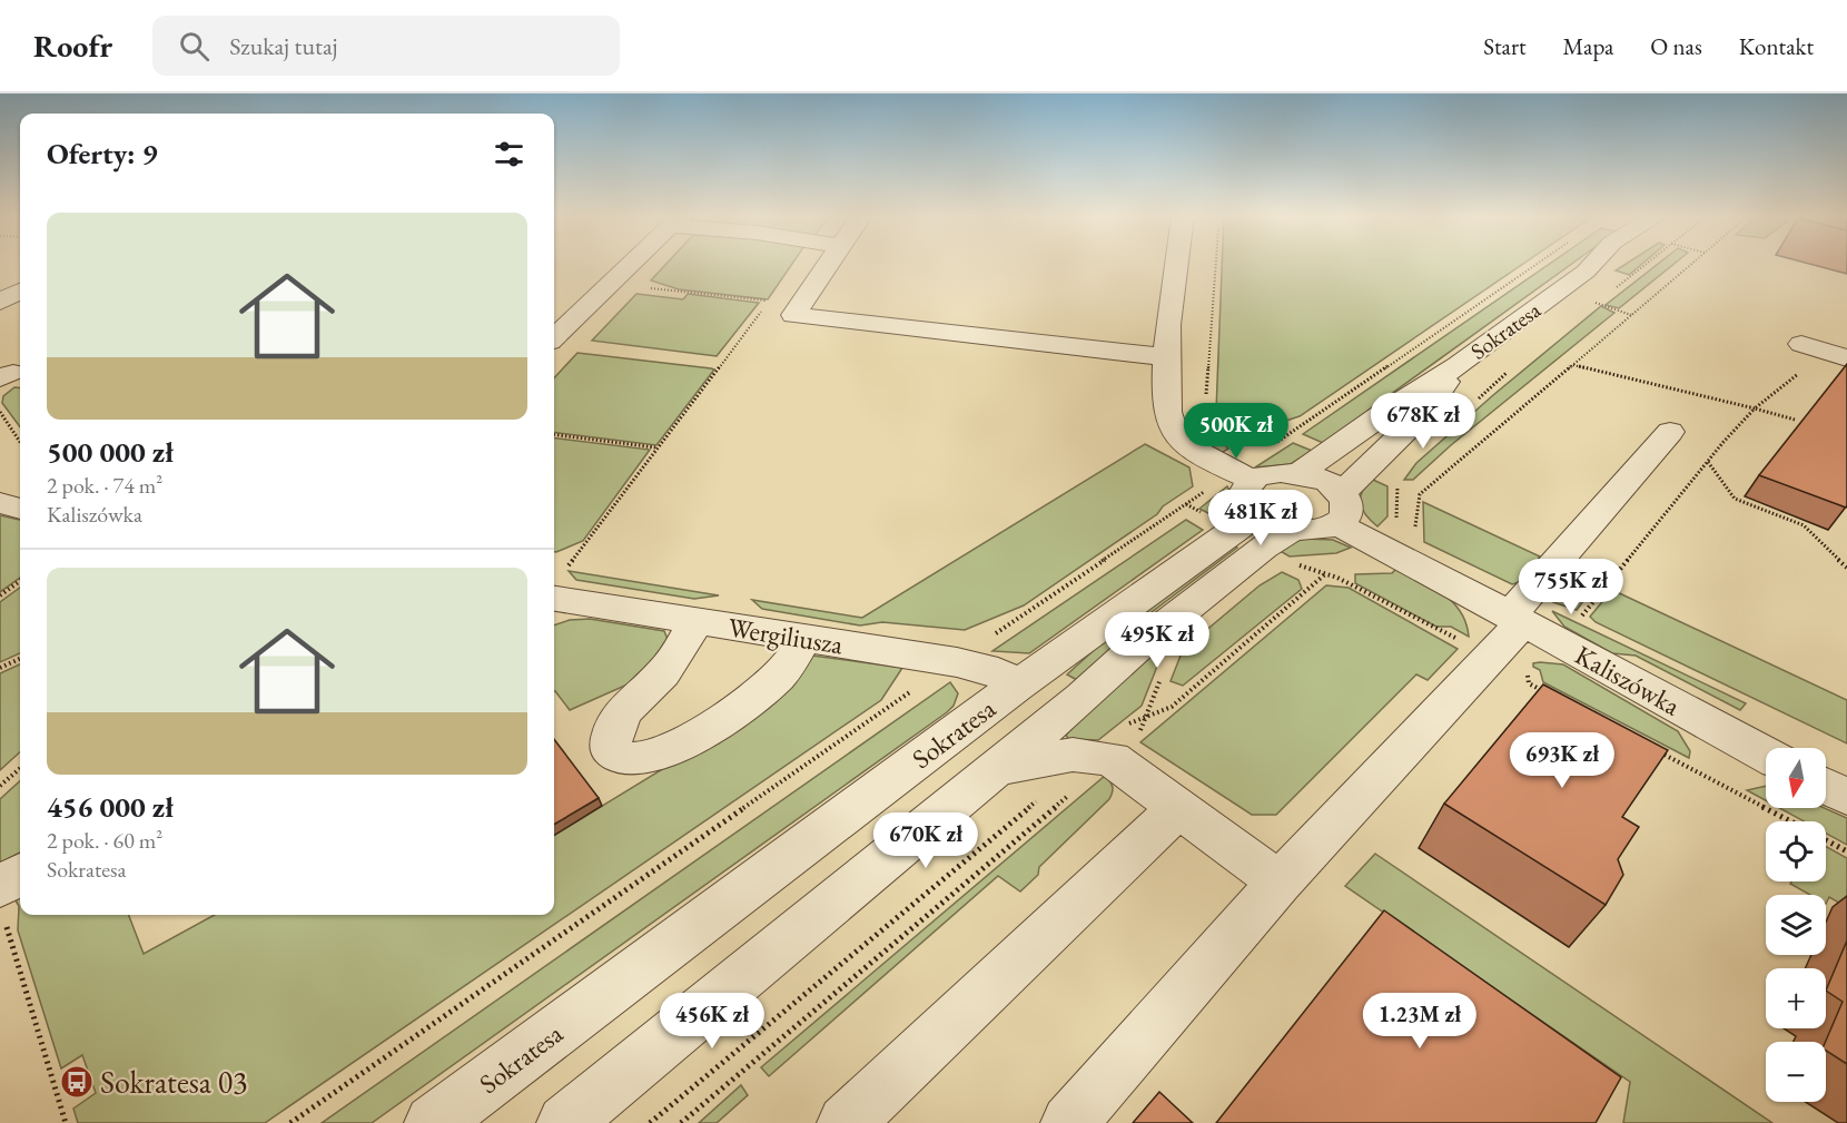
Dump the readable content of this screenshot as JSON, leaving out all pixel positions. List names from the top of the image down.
{
  "streets": {
    "street": ["Sokratesa", "Wergiliusza", "Kaliszówka"]
  },
  "crossings": [
    ["Sokratesa", "Wergiliusza"],
    ["Sokratesa", "Kaliszówka"]
  ],
  "places": {
    "bus stop": ["Sokratesa 03"]
  },
  "north": "bottom",
  "page": {
    "header": "Roofr",
    "search": "Szukaj tutaj",
    "nav": [
      "Start",
      "Mapa",
      "O nas",
      "Kontakt"
    ],
    "heading": "Oferty: 9",
    "list": [
      {
        "name": "500 000 zł",
        "note": "2 pok. · 74 m² · Kaliszówka"
      },
      {
        "name": "456 000 zł",
        "note": "2 pok. · 60 m² · Sokratesa"
      }
    ],
    "price": [
      "678K zł",
      "500K zł",
      "481K zł",
      "755K zł",
      "495K zł",
      "693K zł",
      "670K zł",
      "456K zł",
      "1.23M zł"
    ],
    "map_buttons": ["+", "−"]
  }
}
